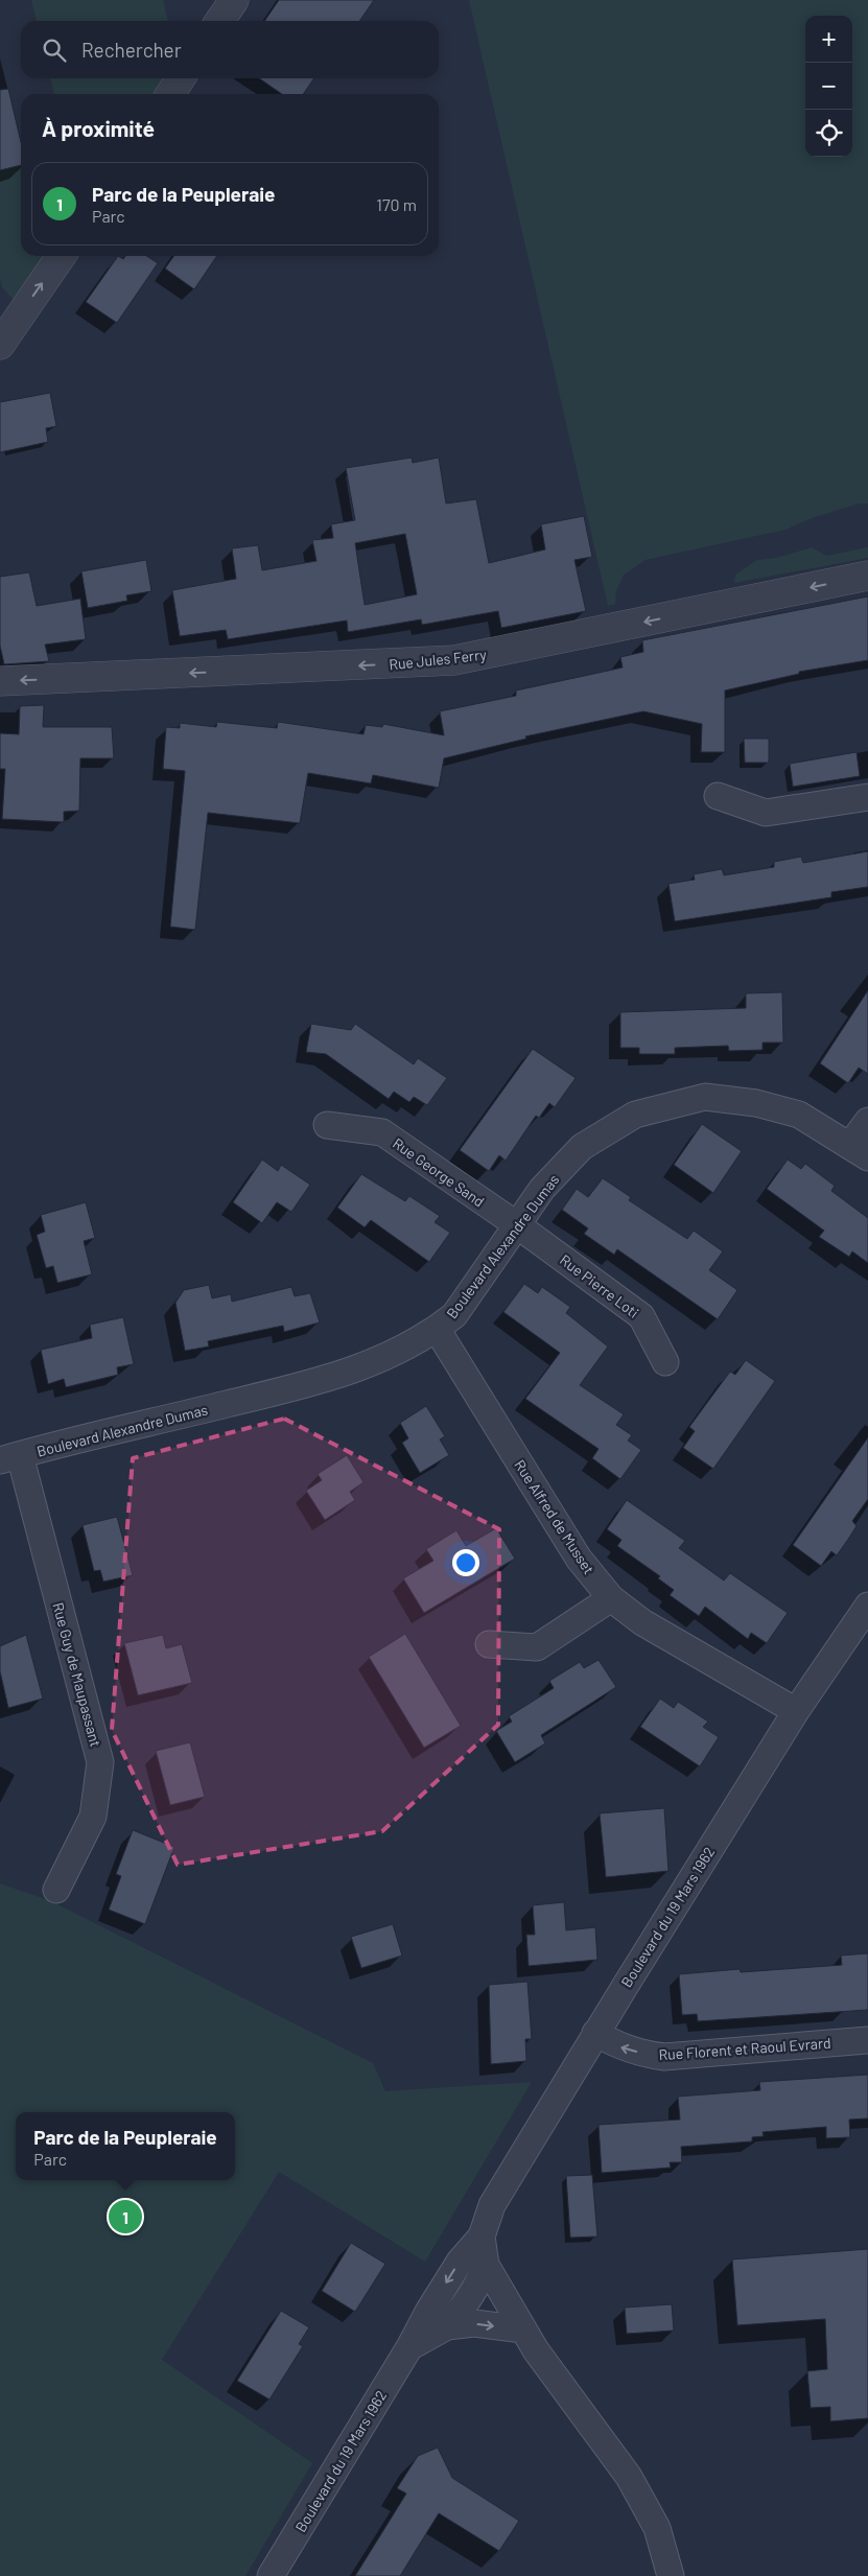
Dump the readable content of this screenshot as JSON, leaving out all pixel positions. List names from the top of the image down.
{
  "streets": {
    "street": [
      "Rue Jules Ferry",
      "Rue George Sand",
      "Boulevard Alexandre Dumas",
      "Rue Pierre Loti",
      "Rue Alfred de Musset",
      "Rue Guy de Maupassant",
      "Boulevard du 19 Mars 1962",
      "Rue Florent et Raoul Evrard"
    ]
  },
  "crossings": [
    ["Rue George Sand", "Boulevard Alexandre Dumas"],
    ["Rue George Sand", "Rue Pierre Loti"],
    ["Boulevard Alexandre Dumas", "Rue Pierre Loti"],
    ["Boulevard Alexandre Dumas", "Rue Alfred de Musset"],
    ["Boulevard Alexandre Dumas", "Rue Guy de Maupassant"],
    ["Rue Alfred de Musset", "Boulevard du 19 Mars 1962"],
    ["Boulevard du 19 Mars 1962", "Rue Florent et Raoul Evrard"]
  ],
  "one_way": ["Rue Jules Ferry", "Rue Florent et Raoul Evrard"],
  "page": {
    "map_buttons": ["+", "−"],
    "search": "Rechercher",
    "heading": "À proximité",
    "list": [
      {
        "mark": "1",
        "name": "Parc de la Peupleraie",
        "note": "Parc",
        "value": "170 m"
      }
    ],
    "popup": ["Parc de la Peupleraie", "Parc"],
    "pins": "1"
  }
}
